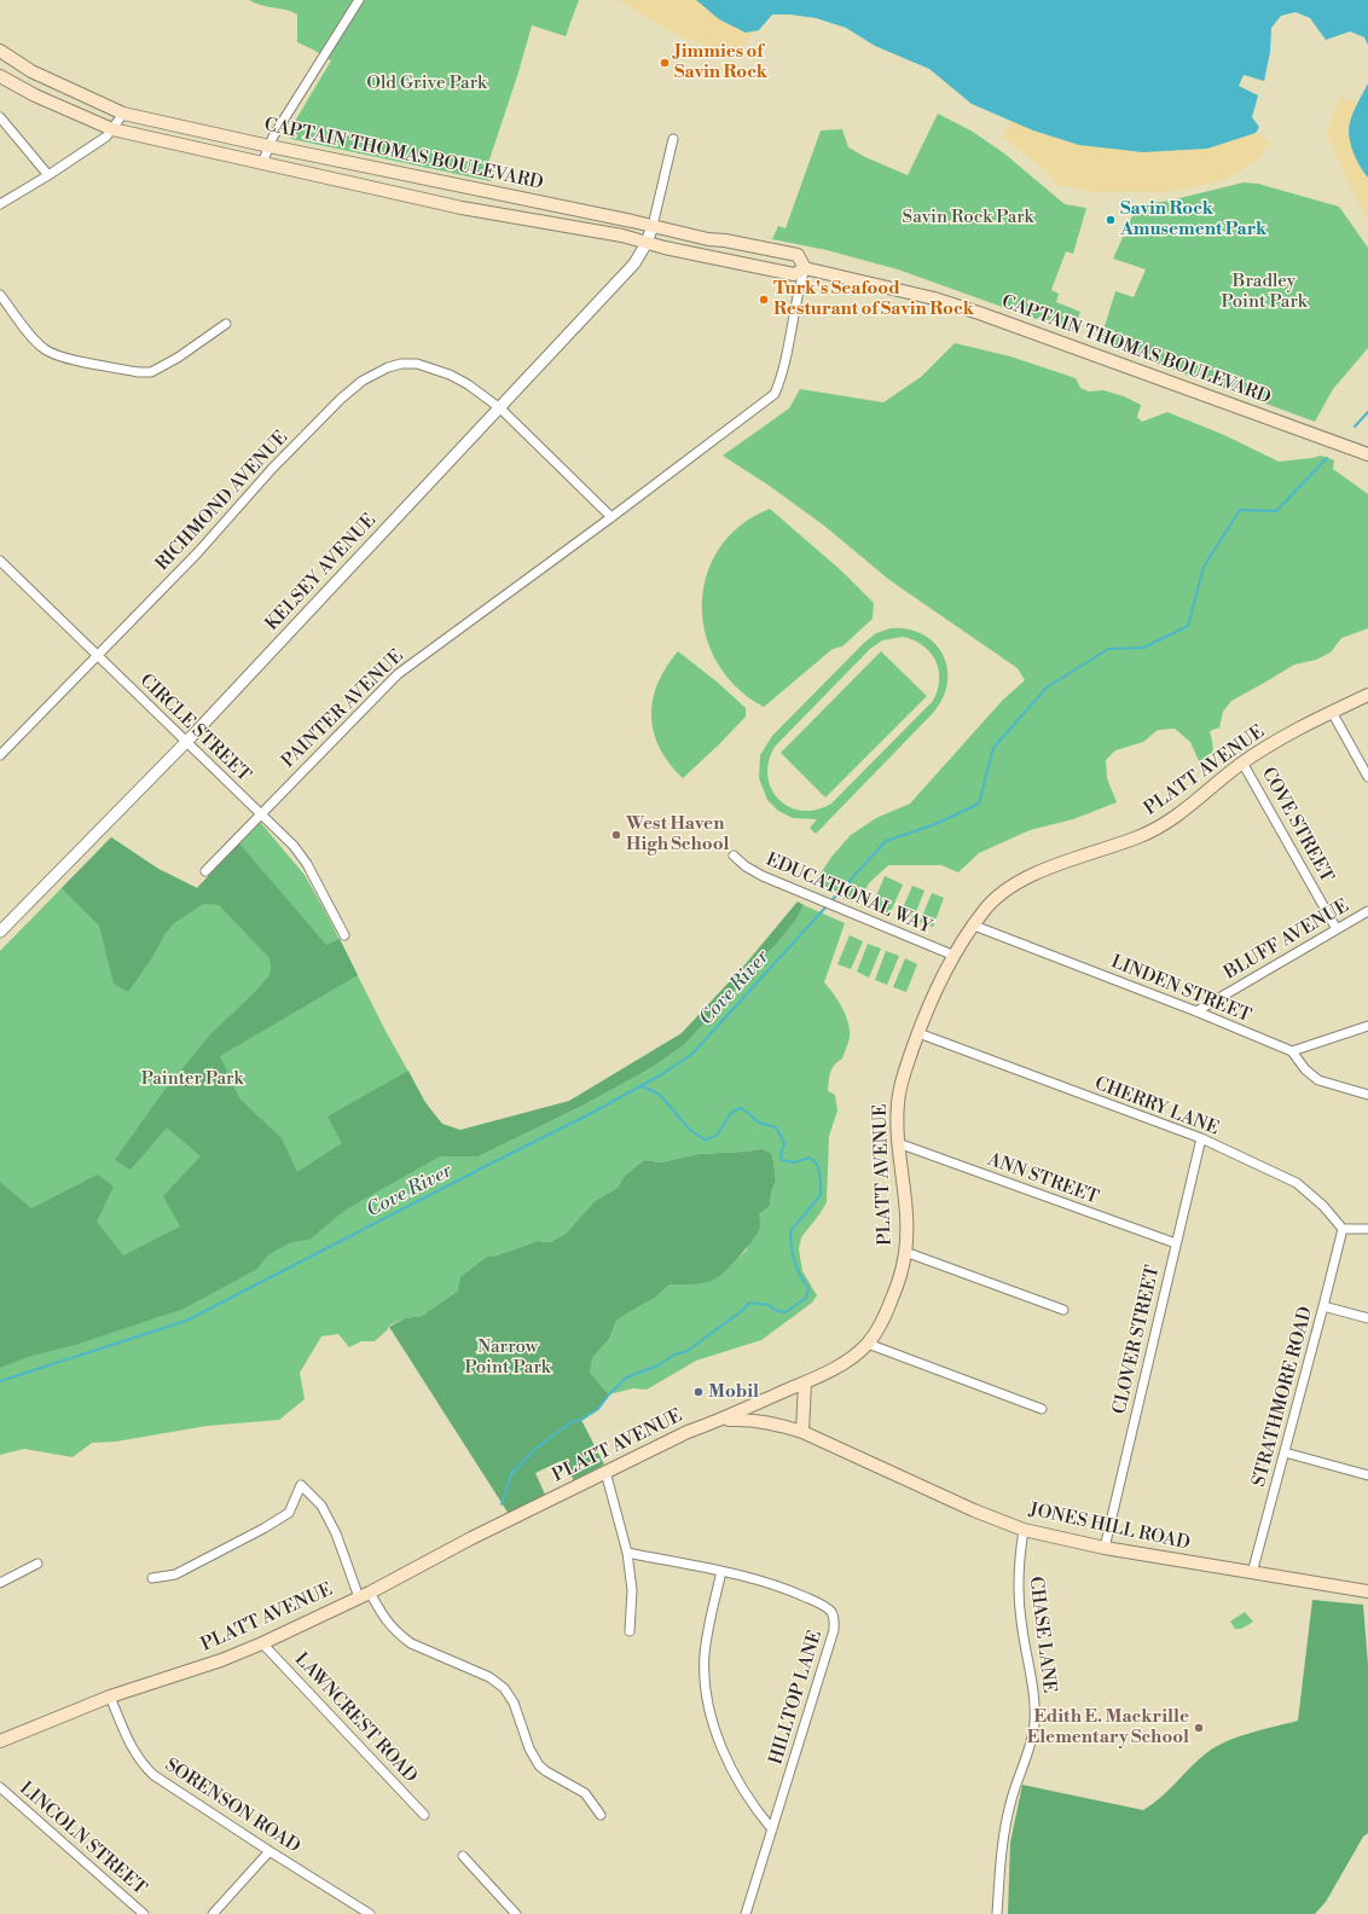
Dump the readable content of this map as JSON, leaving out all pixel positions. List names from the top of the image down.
{
  "streets": {
    "main road": ["CAPTAIN THOMAS BOULEVARD", "PLATT AVENUE", "JONES HILL ROAD"],
    "street": [
      "RICHMOND AVENUE",
      "KELSEY AVENUE",
      "PAINTER AVENUE",
      "CIRCLE STREET",
      "COVE STREET",
      "EDUCATIONAL WAY",
      "BLUFF AVENUE",
      "LINDEN STREET",
      "CHERRY LANE",
      "ANN STREET",
      "CLOVER STREET",
      "STRATHMORE ROAD",
      "CHASE LANE",
      "HILLTOP LANE",
      "LAWNCREST ROAD",
      "SORENSON ROAD",
      "LINCOLN STREET"
    ]
  },
  "crossings": [
    ["CAPTAIN THOMAS BOULEVARD", "KELSEY AVENUE"],
    ["CAPTAIN THOMAS BOULEVARD", "PAINTER AVENUE"],
    ["RICHMOND AVENUE", "KELSEY AVENUE"],
    ["RICHMOND AVENUE", "PAINTER AVENUE"],
    ["RICHMOND AVENUE", "CIRCLE STREET"],
    ["KELSEY AVENUE", "CIRCLE STREET"],
    ["PAINTER AVENUE", "CIRCLE STREET"],
    ["PLATT AVENUE", "COVE STREET"],
    ["PLATT AVENUE", "EDUCATIONAL WAY"],
    ["PLATT AVENUE", "LINDEN STREET"],
    ["PLATT AVENUE", "CHERRY LANE"],
    ["PLATT AVENUE", "ANN STREET"],
    ["PLATT AVENUE", "JONES HILL ROAD"],
    ["PLATT AVENUE", "LAWNCREST ROAD"],
    ["PLATT AVENUE", "SORENSON ROAD"],
    ["COVE STREET", "BLUFF AVENUE"],
    ["BLUFF AVENUE", "LINDEN STREET"],
    ["CHERRY LANE", "CLOVER STREET"],
    ["CHERRY LANE", "STRATHMORE ROAD"],
    ["ANN STREET", "CLOVER STREET"],
    ["CLOVER STREET", "JONES HILL ROAD"],
    ["STRATHMORE ROAD", "JONES HILL ROAD"],
    ["JONES HILL ROAD", "CHASE LANE"]
  ],
  "water": ["Cove River"],
  "parks": [
    "Old Grive Park",
    "Savin Rock Park",
    "Bradley Point Park",
    "Painter Park",
    "Narrow Point Park"
  ],
  "places": [
    "Jimmies of Savin Rock",
    "Savin Rock Amusement Park",
    "Turk's Seafood Resturant of Savin Rock",
    "West Haven High School",
    "Mobil",
    "Edith E. Mackrille Elementary School"
  ]
}
